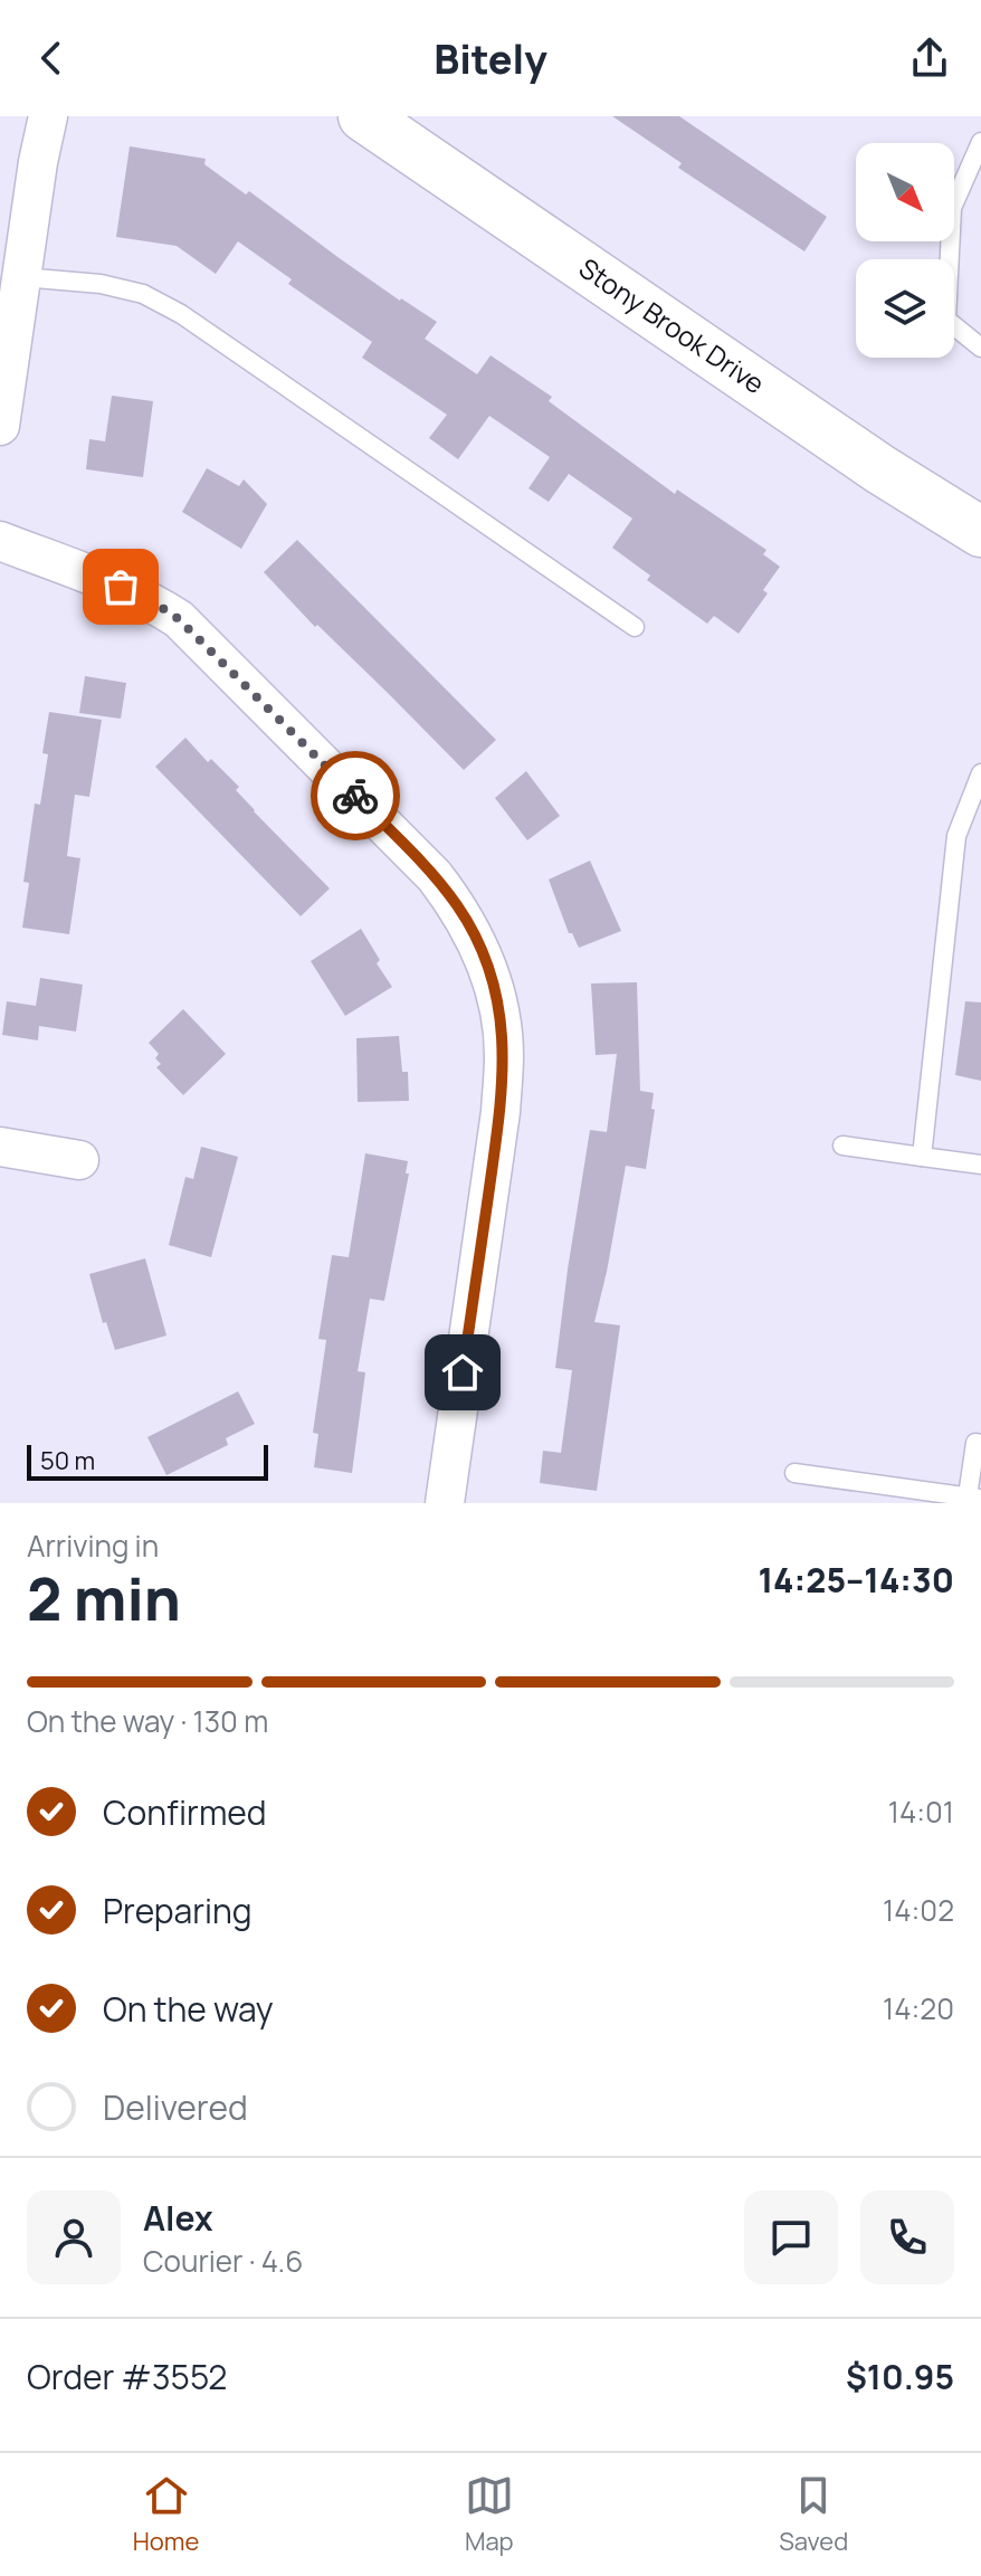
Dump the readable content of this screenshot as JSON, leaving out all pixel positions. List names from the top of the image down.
{
  "streets": {
    "street": ["Stony Brook Drive"]
  },
  "scale_bar": "50 m",
  "north": "bottom right",
  "page": {
    "header": "Bitely",
    "scale": "50 m",
    "heading": ["2 min", "Arriving in", "14:25–14:30"],
    "panel": [
      "Alex",
      "Courier · 4.6",
      "Order #3552",
      "$10.95"
    ],
    "bar": "On the way · 130 m",
    "list": [
      ["Confirmed", "14:01"],
      ["Preparing", "14:02"],
      ["On the way", "14:20"],
      "Delivered"
    ],
    "tabs": ["Home", "Map", "Saved"]
  }
}
